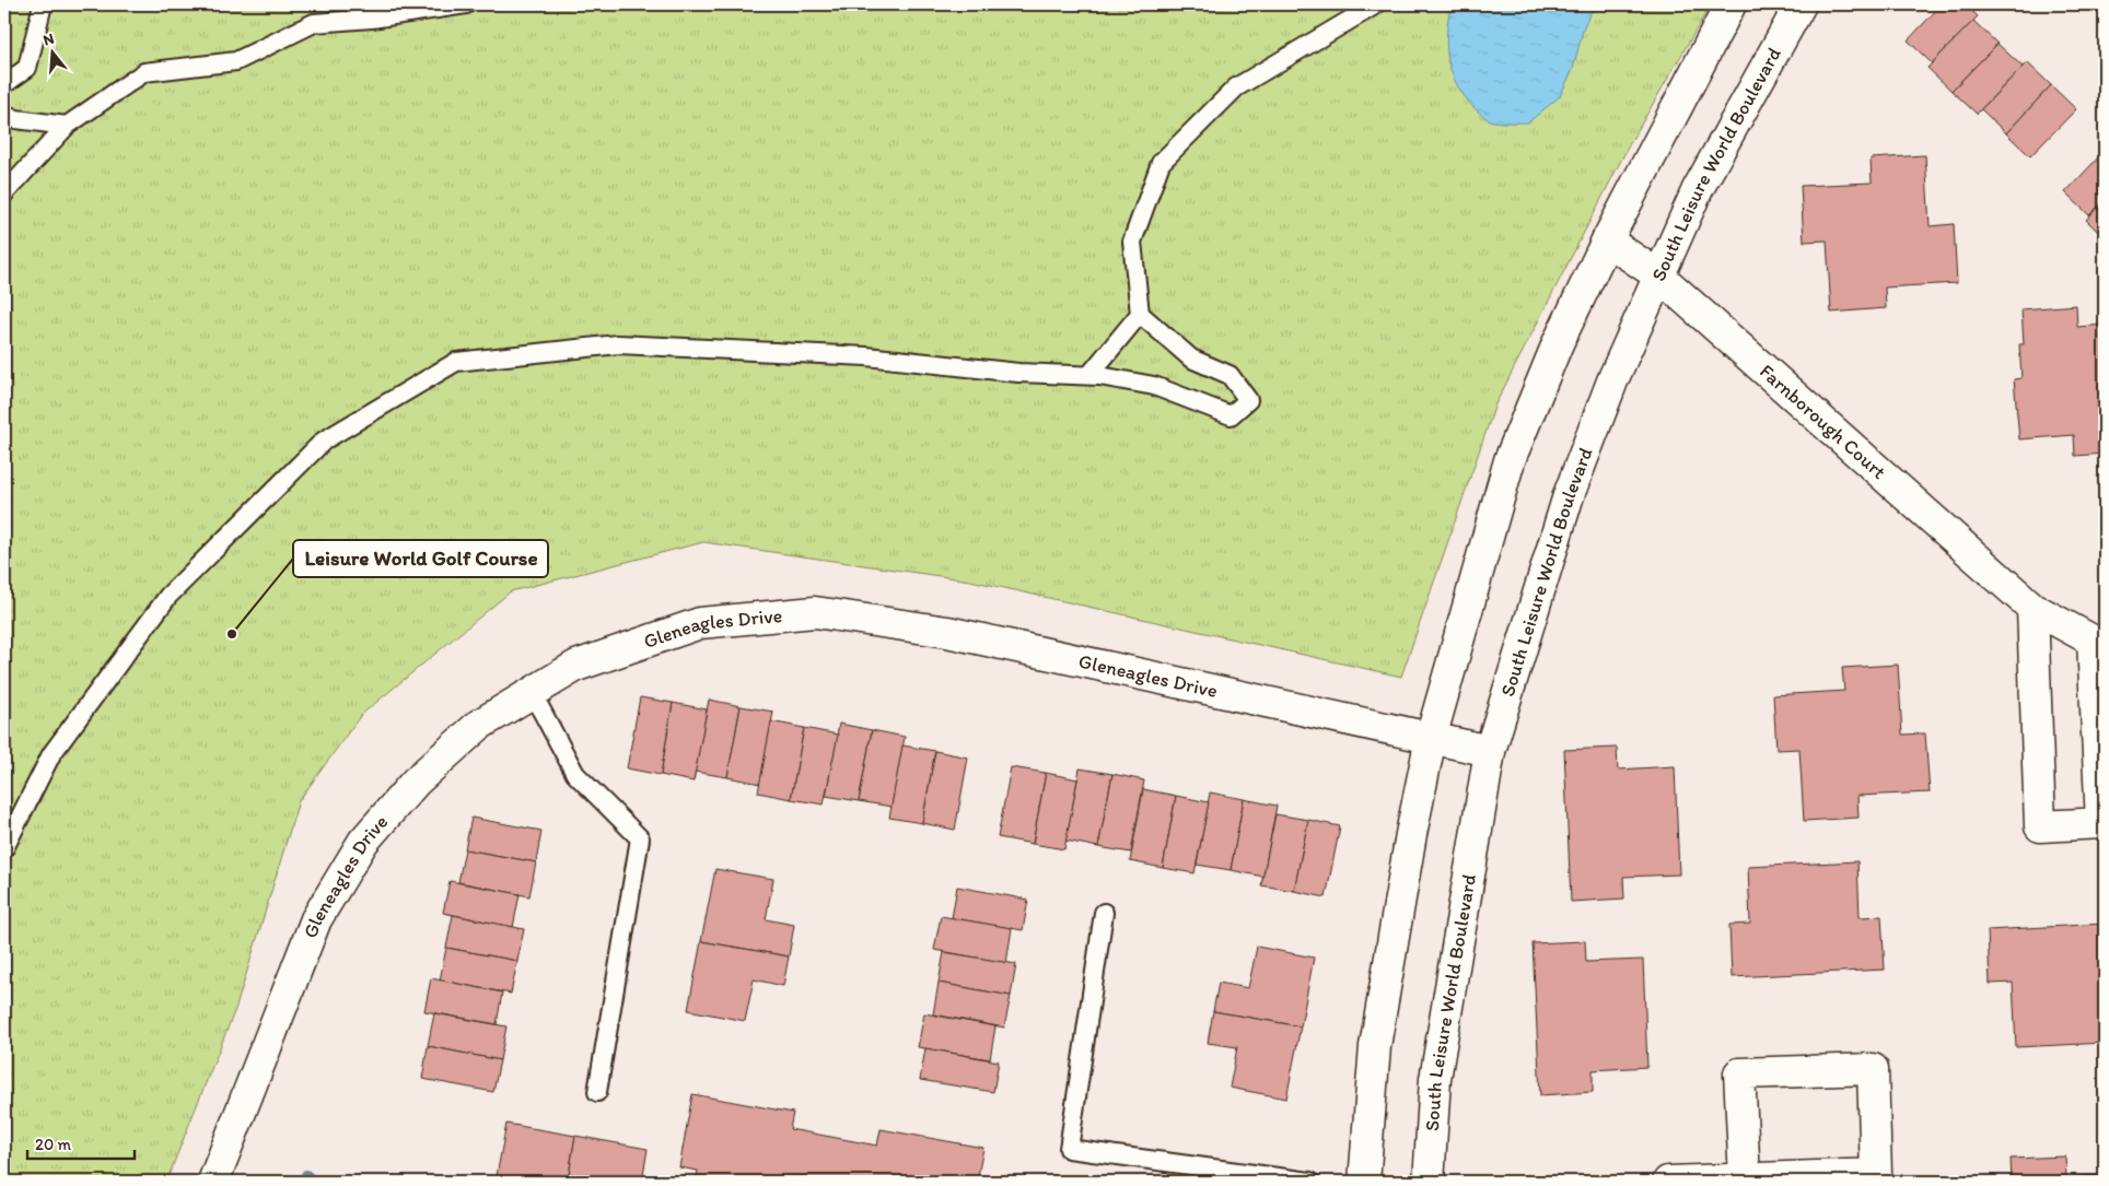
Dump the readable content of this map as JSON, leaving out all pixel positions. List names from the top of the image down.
{
  "streets": {
    "street": ["South Leisure World Boulevard", "Farnborough Court", "Gleneagles Drive"]
  },
  "crossings": [
    ["South Leisure World Boulevard", "Farnborough Court"],
    ["South Leisure World Boulevard", "Gleneagles Drive"]
  ],
  "places": ["Leisure World Golf Course"],
  "scale_bar": "20 m",
  "north": "top"
}
